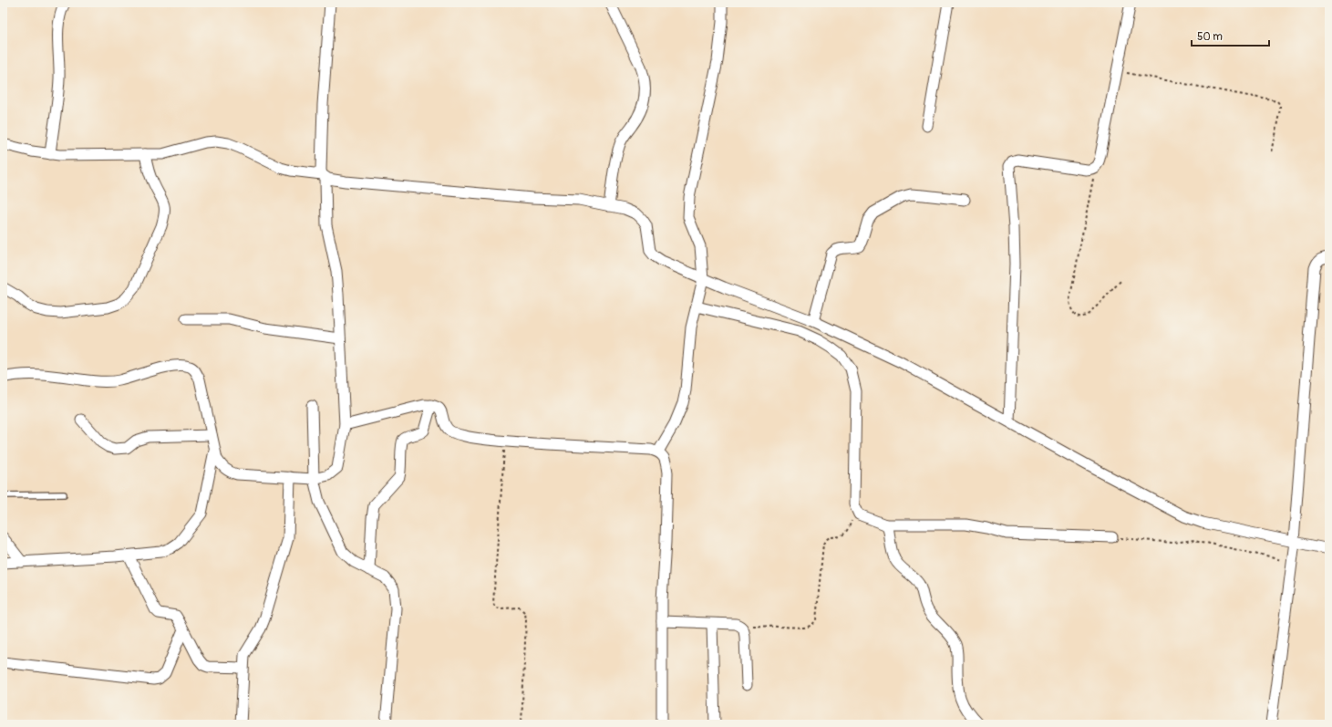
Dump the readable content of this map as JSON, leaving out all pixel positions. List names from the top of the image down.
{
  "scale_bar": "50 m"
}
